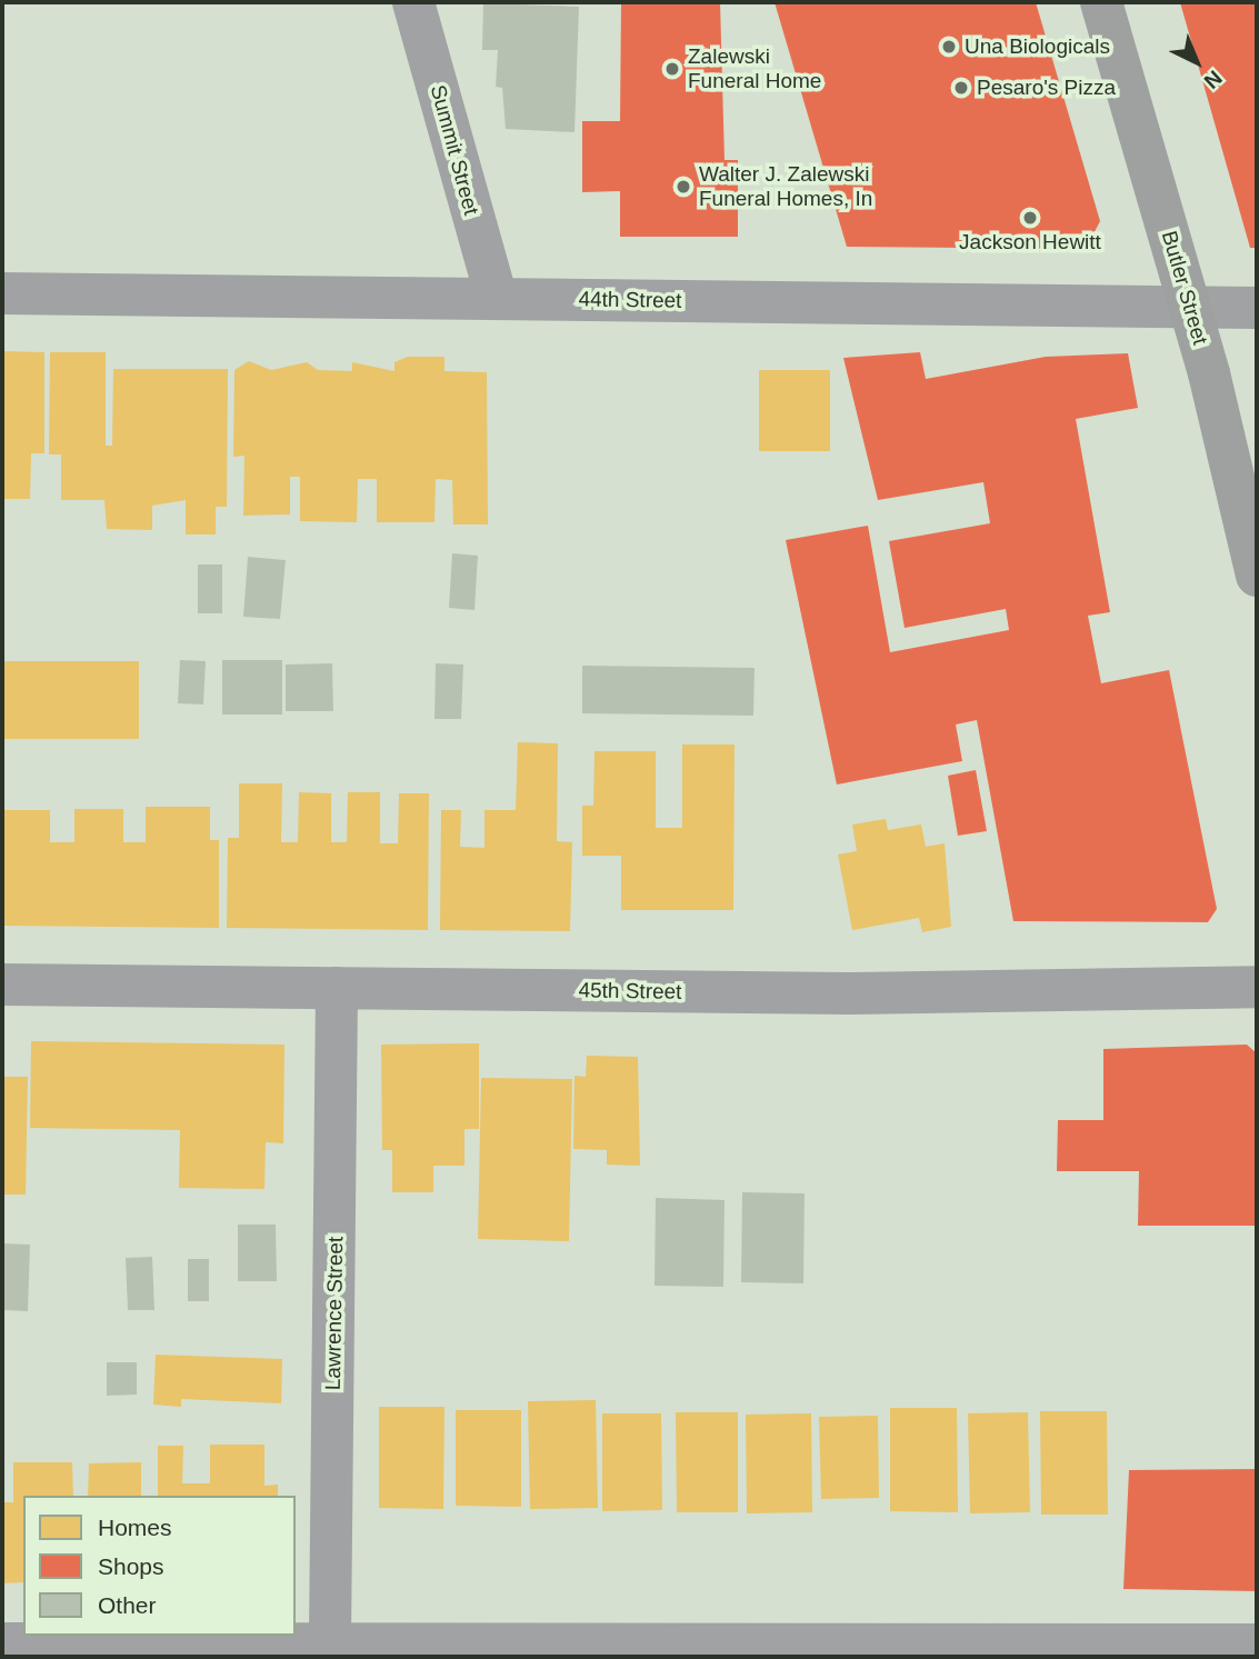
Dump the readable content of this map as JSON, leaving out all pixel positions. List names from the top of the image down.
{
  "streets": {
    "main road": ["Butler Street"],
    "street": [
      "Summit Street",
      "44th Street",
      "45th Street",
      "Lawrence Street"
    ]
  },
  "crossings": [
    ["Summit Street", "44th Street"],
    ["Butler Street", "44th Street"],
    ["45th Street", "Lawrence Street"]
  ],
  "places": [
    "Una Biologicals",
    "Zalewski Funeral Home",
    "Pesaro's Pizza",
    "Walter J. Zalewski Funeral Homes, In",
    "Jackson Hewitt"
  ],
  "legend": ["Homes", "Shops", "Other"],
  "north": "bottom right"
}
